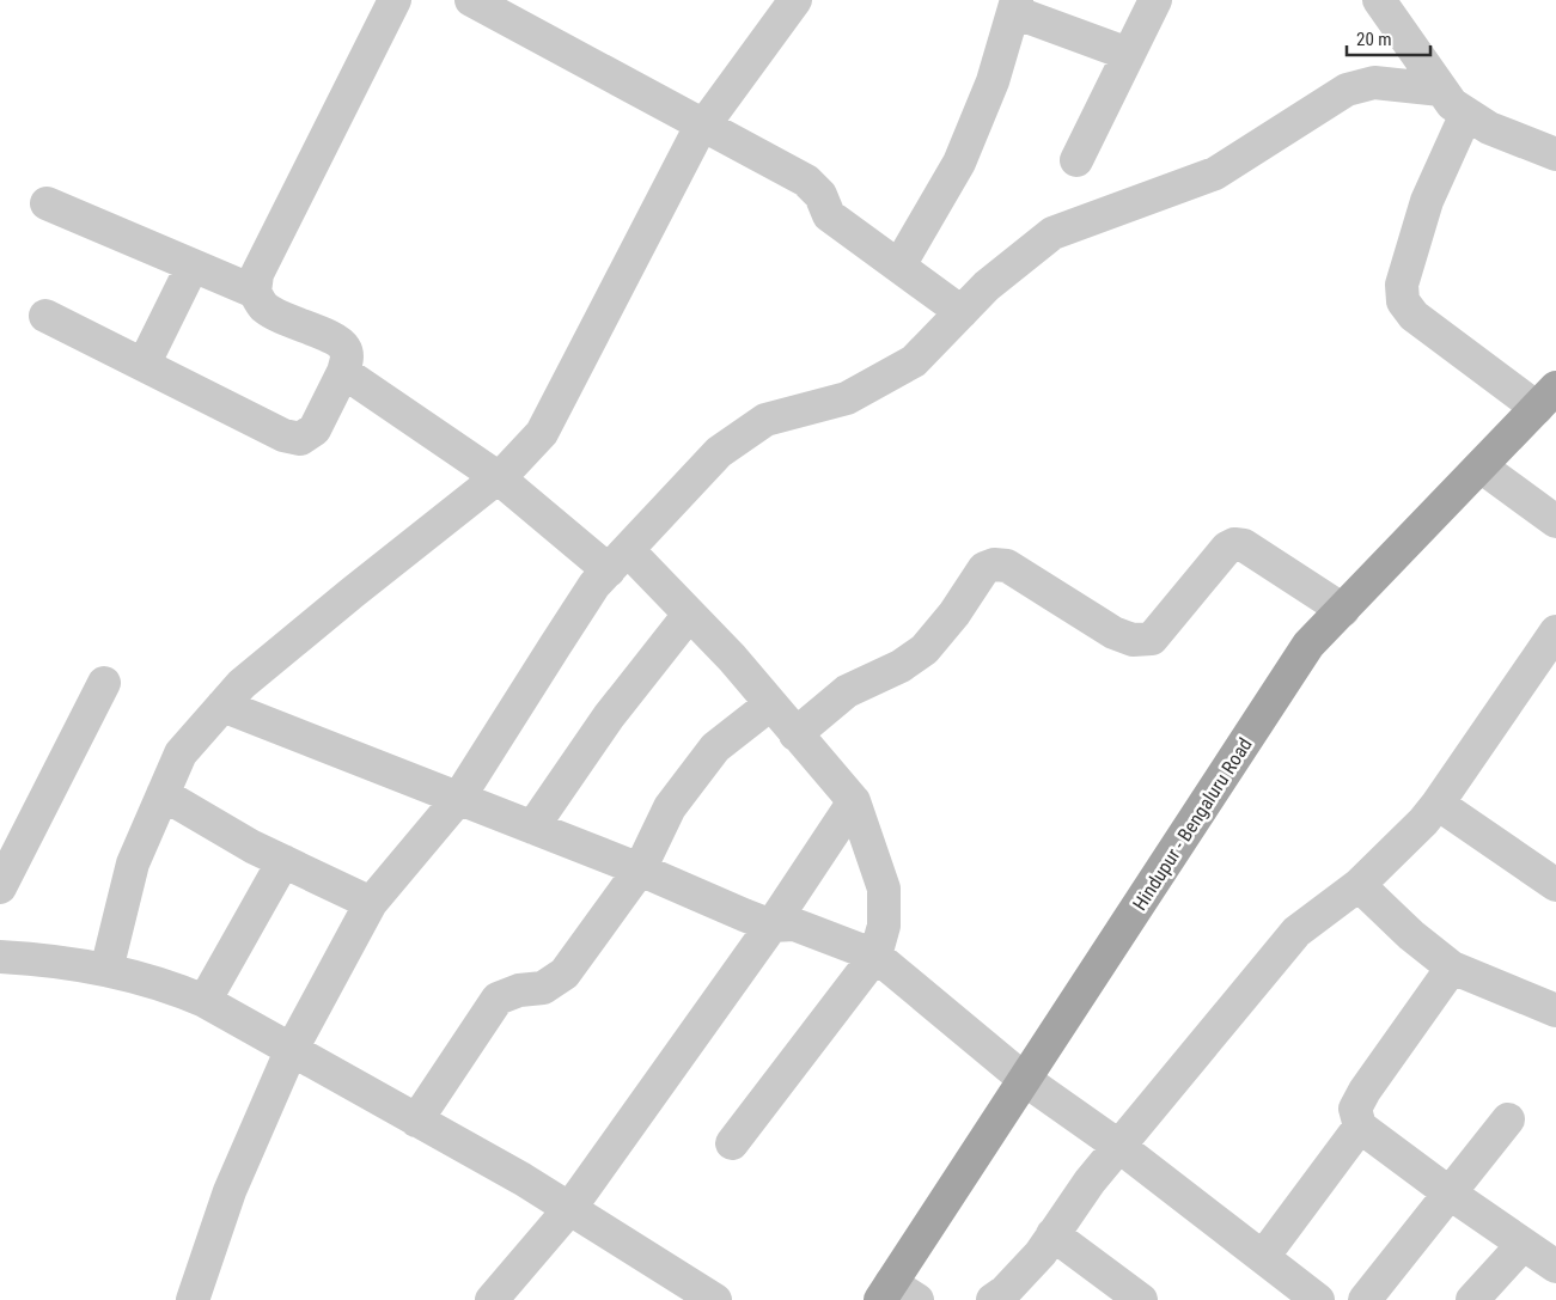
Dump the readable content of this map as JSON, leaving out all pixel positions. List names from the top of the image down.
{
  "streets": {
    "main road": ["Hindupur - Bengaluru Road"]
  },
  "scale_bar": "20 m"
}
